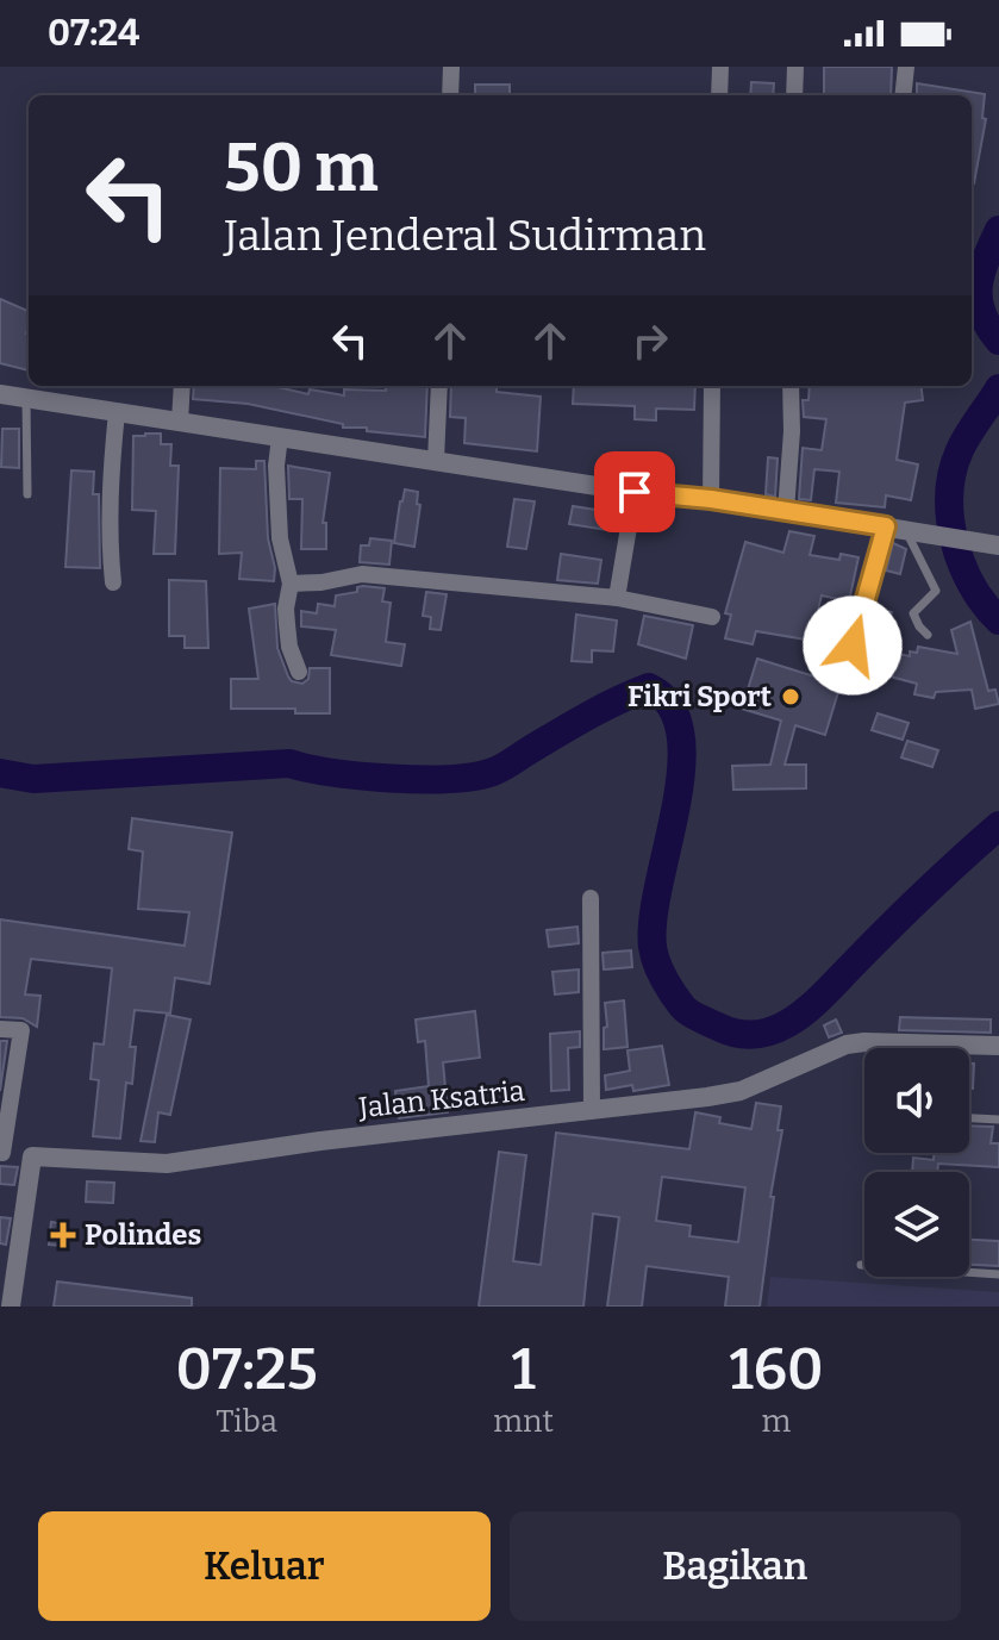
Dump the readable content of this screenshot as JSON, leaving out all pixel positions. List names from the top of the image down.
{
  "streets": {
    "street": ["Jalan Ksatria"]
  },
  "places": {
    "other": ["Fikri Sport"],
    "health": ["Polindes"]
  },
  "page": {
    "status": "07:24",
    "turn": ["50 m", "Jalan Jenderal Sudirman"],
    "eta": [
      "07:25",
      "Tiba",
      "1",
      "mnt",
      "160",
      "m"
    ],
    "buttons": ["Keluar", "Bagikan"]
  }
}
